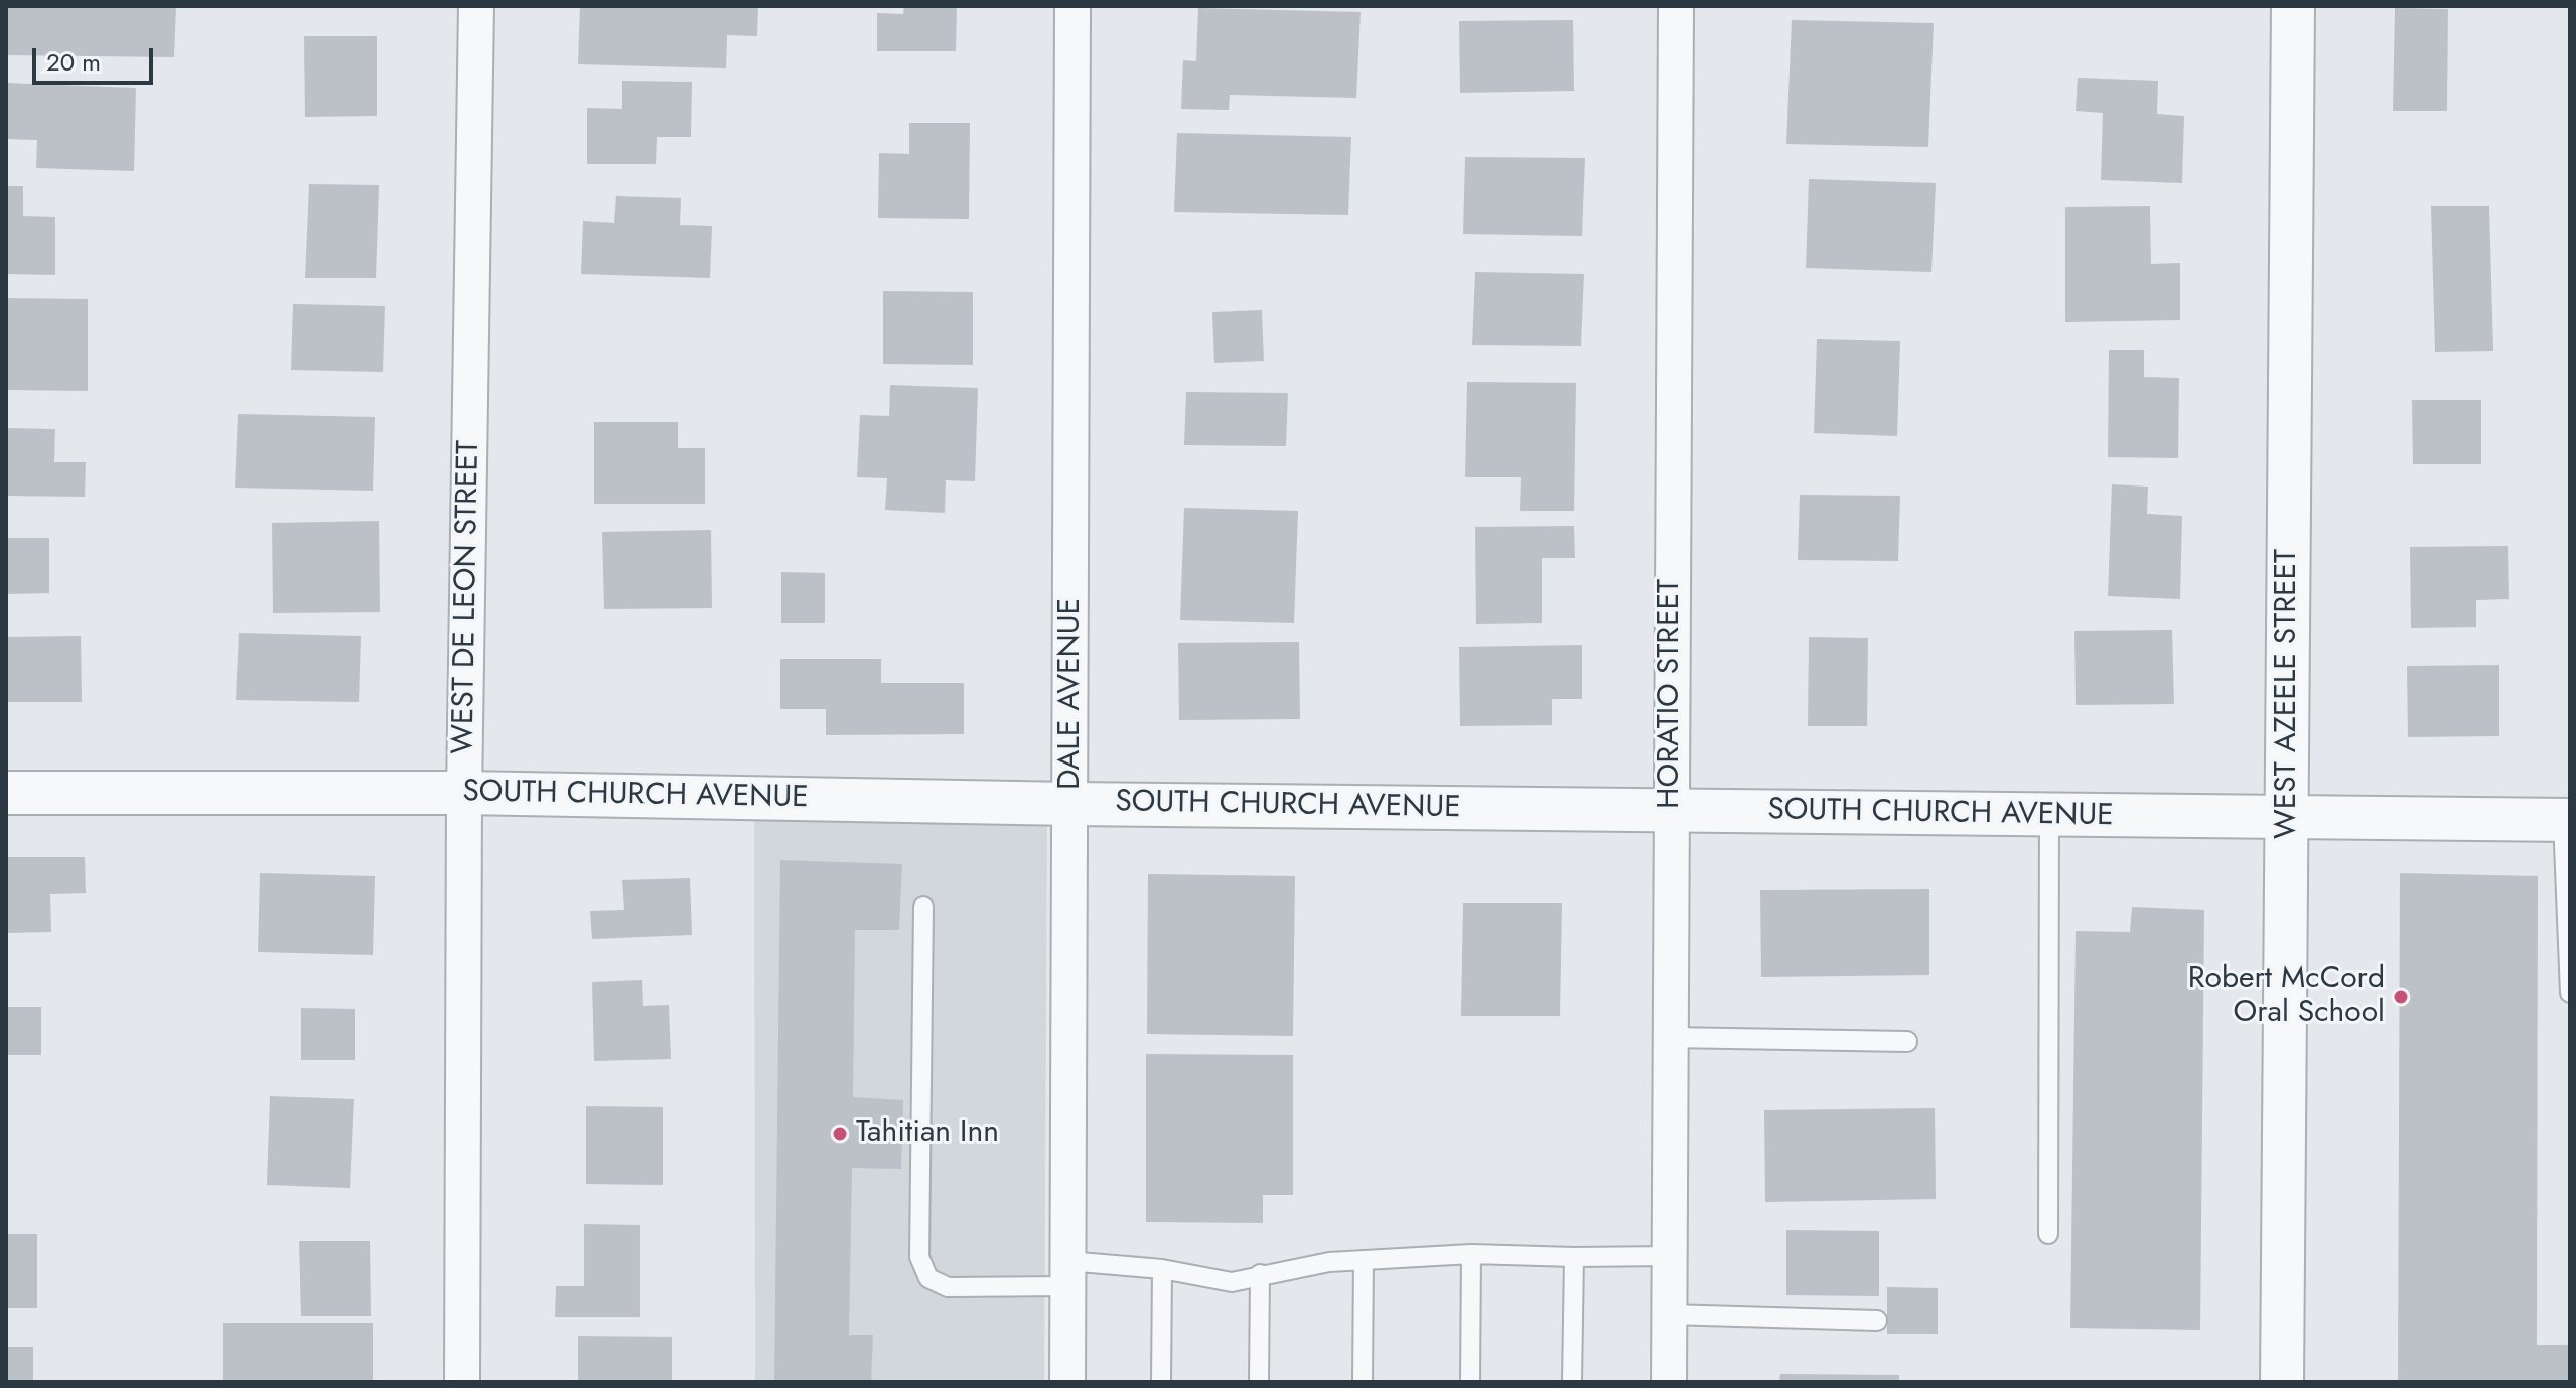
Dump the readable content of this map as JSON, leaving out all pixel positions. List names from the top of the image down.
{
  "streets": {
    "street": [
      "WEST DE LEON STREET",
      "DALE AVENUE",
      "HORATIO STREET",
      "WEST AZEELE STREET",
      "SOUTH CHURCH AVENUE"
    ]
  },
  "crossings": [
    ["WEST DE LEON STREET", "SOUTH CHURCH AVENUE"],
    ["DALE AVENUE", "SOUTH CHURCH AVENUE"],
    ["HORATIO STREET", "SOUTH CHURCH AVENUE"],
    ["WEST AZEELE STREET", "SOUTH CHURCH AVENUE"]
  ],
  "places": ["Robert McCord Oral School", "Tahitian Inn"],
  "scale_bar": "20 m"
}
